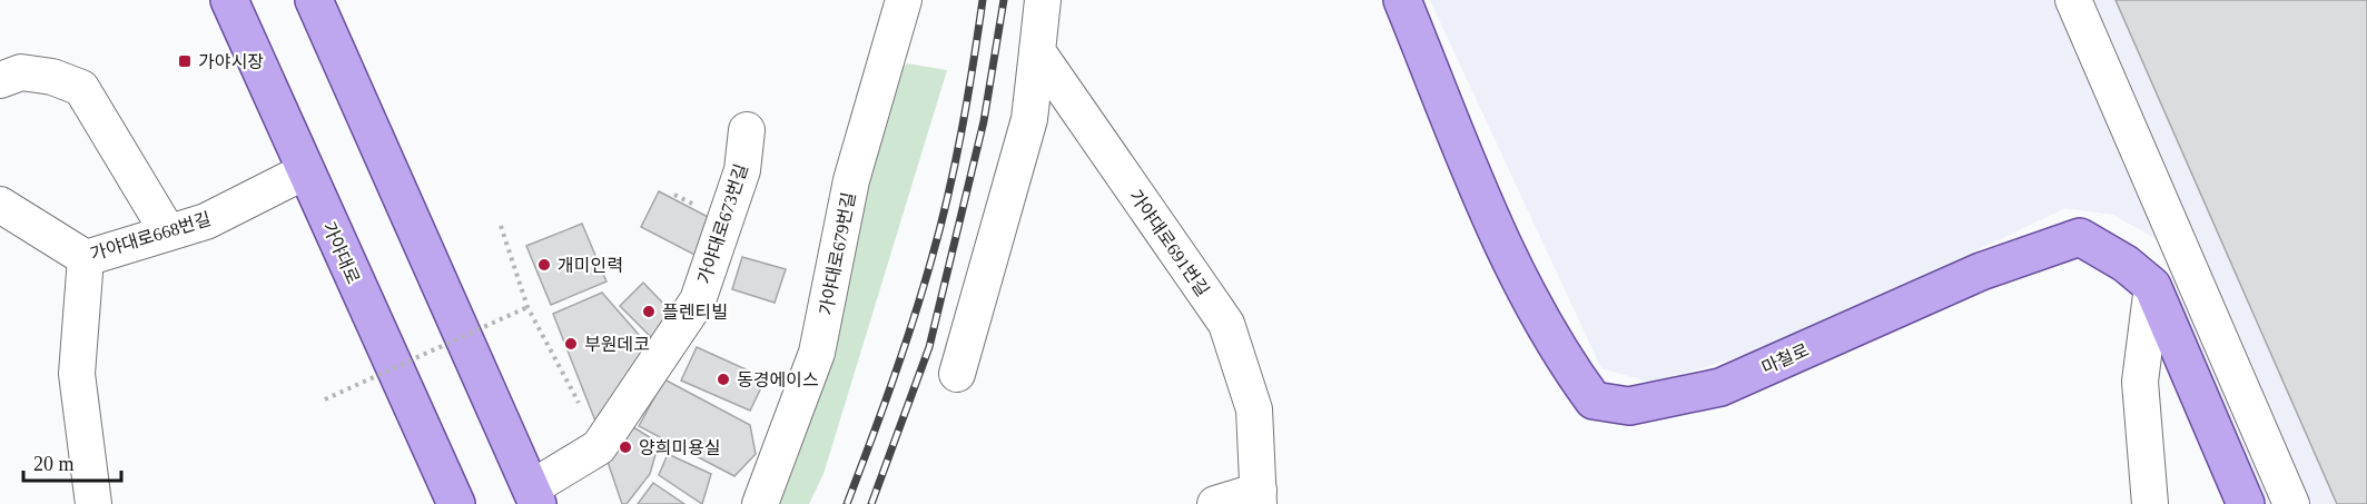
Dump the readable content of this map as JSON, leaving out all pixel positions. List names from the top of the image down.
{
  "streets": {
    "main road": ["가야대로", "마철로"],
    "street": [
      "가야대로673번길",
      "가야대로668번길",
      "가야대로691번길",
      "가야대로679번길"
    ]
  },
  "crossings": [
    ["가야대로668번길", "가야대로"]
  ],
  "places": {
    "transit": ["가야시장"],
    "other": [
      "개미인력",
      "플렌티빌",
      "부원데코",
      "동경에이스",
      "양희미용실"
    ]
  },
  "scale_bar": "20 m"
}
